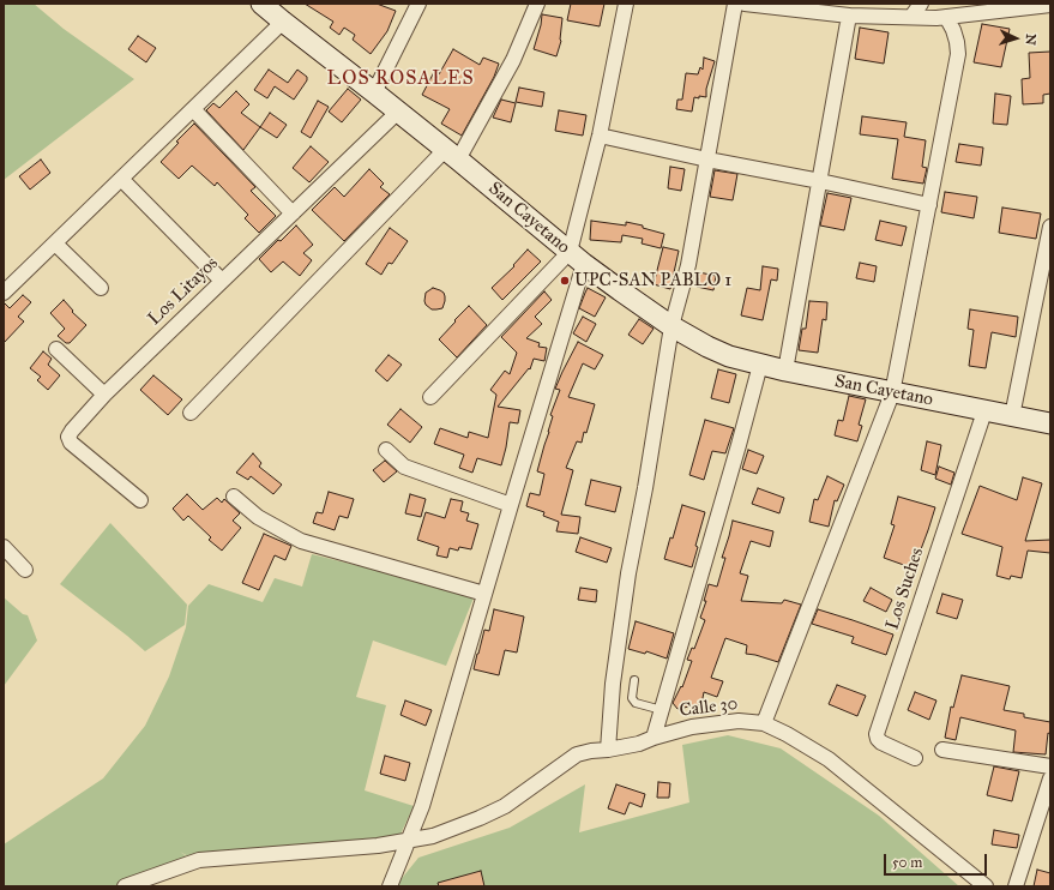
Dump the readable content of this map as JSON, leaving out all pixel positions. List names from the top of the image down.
{
  "streets": {
    "main road": ["San Cayetano"],
    "street": ["Los Litayos", "Los Suches", "Calle 30"]
  },
  "crossings": [
    ["San Cayetano", "Los Litayos"],
    ["San Cayetano", "Los Suches"]
  ],
  "districts": ["LOS ROSALES"],
  "places": ["UPC-SAN PABLO 1"],
  "scale_bar": "50 m",
  "north": "right"
}
